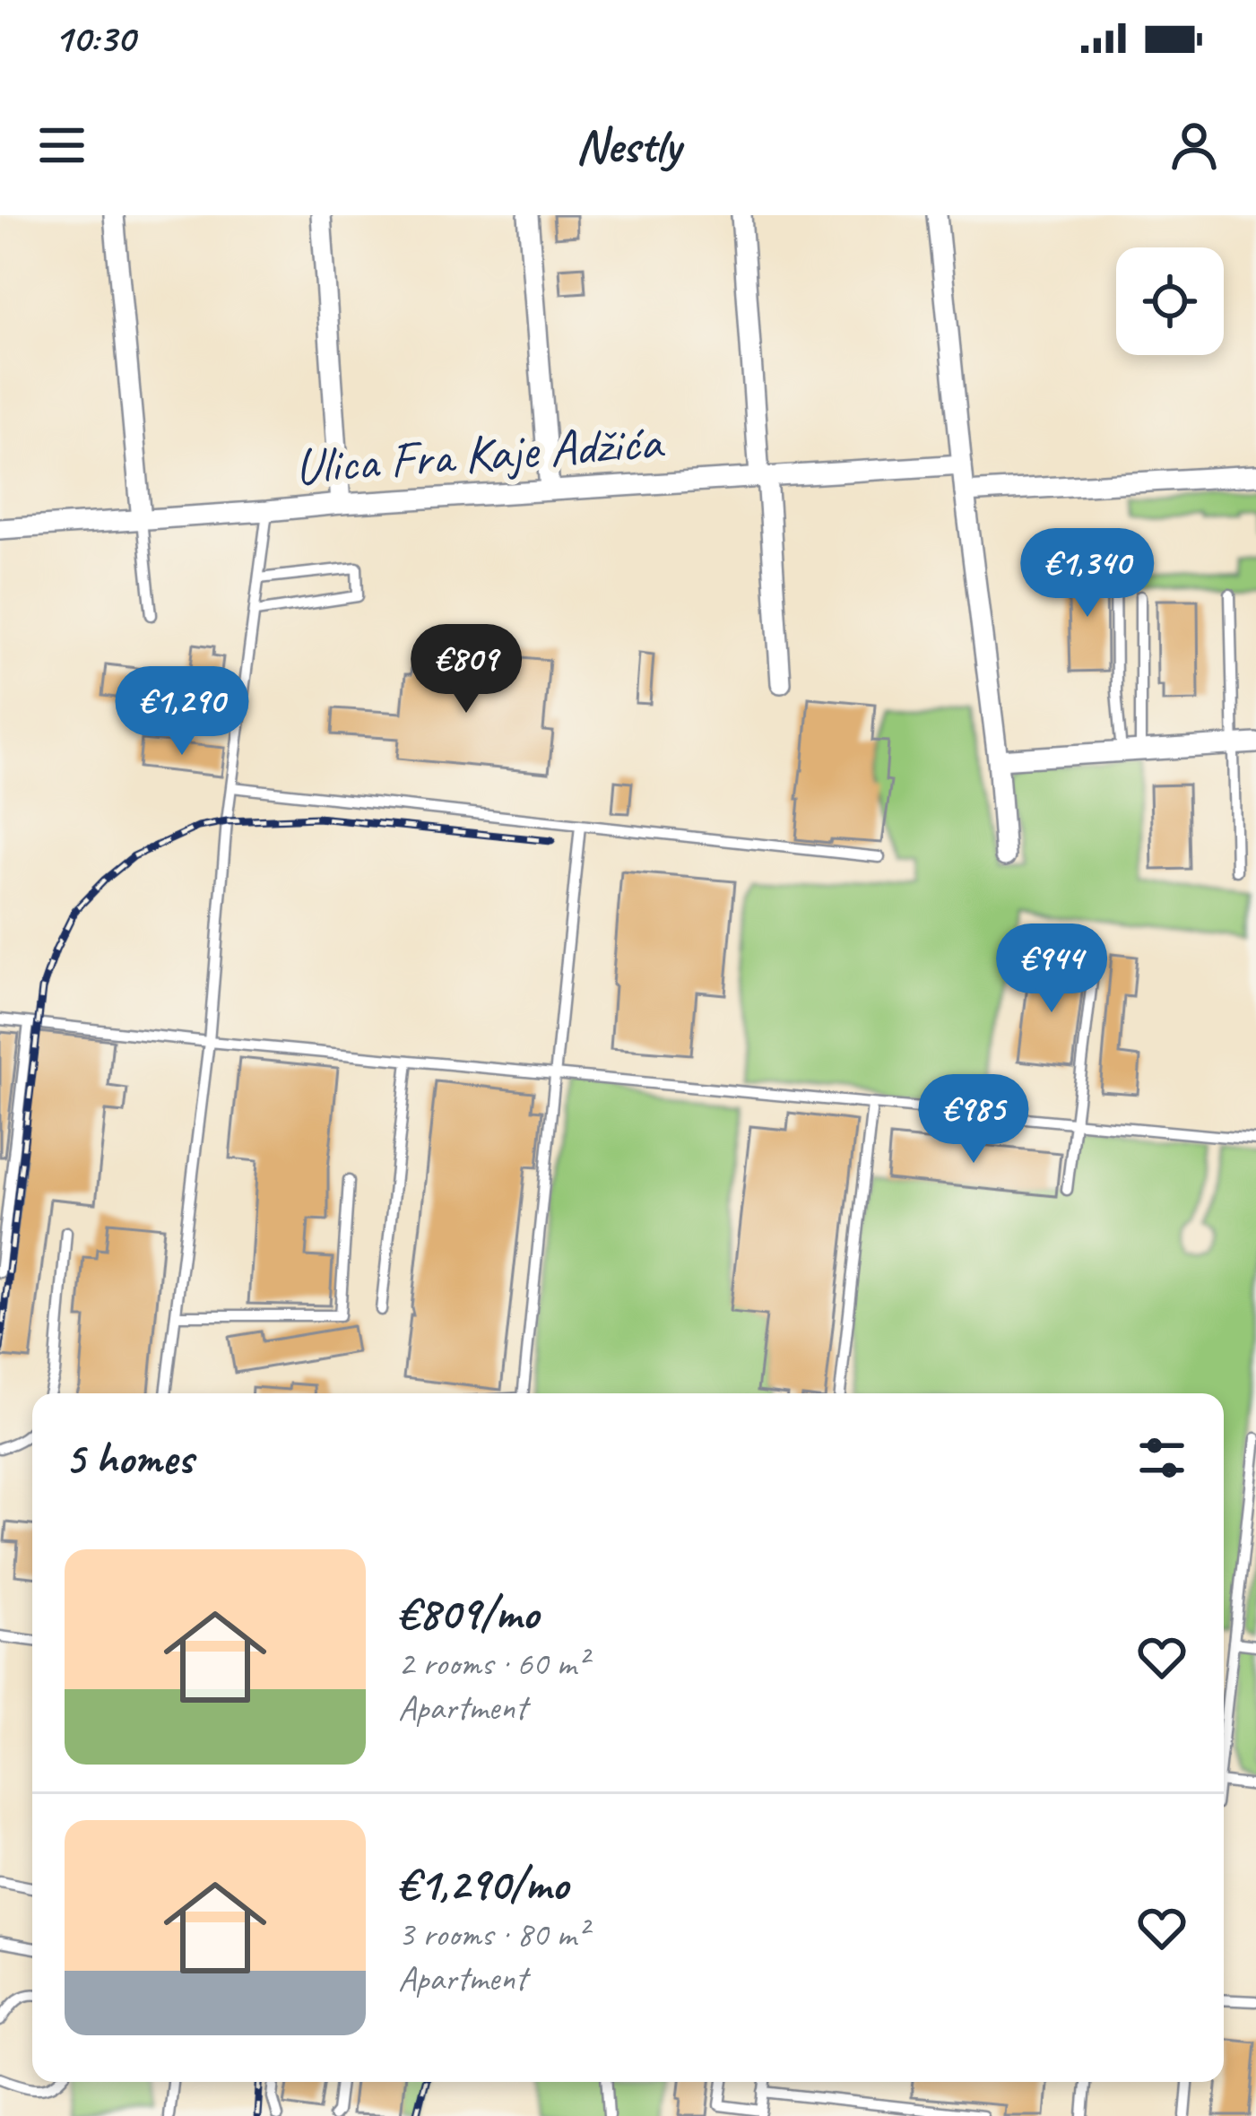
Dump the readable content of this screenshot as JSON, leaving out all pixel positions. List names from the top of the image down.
{
  "streets": {
    "street": ["Ulica Fra Kaje Adžića"]
  },
  "page": {
    "status": "10:30",
    "header": "Nestly",
    "price": [
      "€1,340",
      "€809",
      "€1,290",
      "€944",
      "€985"
    ],
    "heading": "5 homes",
    "list": [
      {
        "name": "€809/mo",
        "note": "2 rooms · 60 m² · Apartment"
      },
      {
        "name": "€1,290/mo",
        "note": "3 rooms · 80 m² · Apartment"
      }
    ]
  }
}
